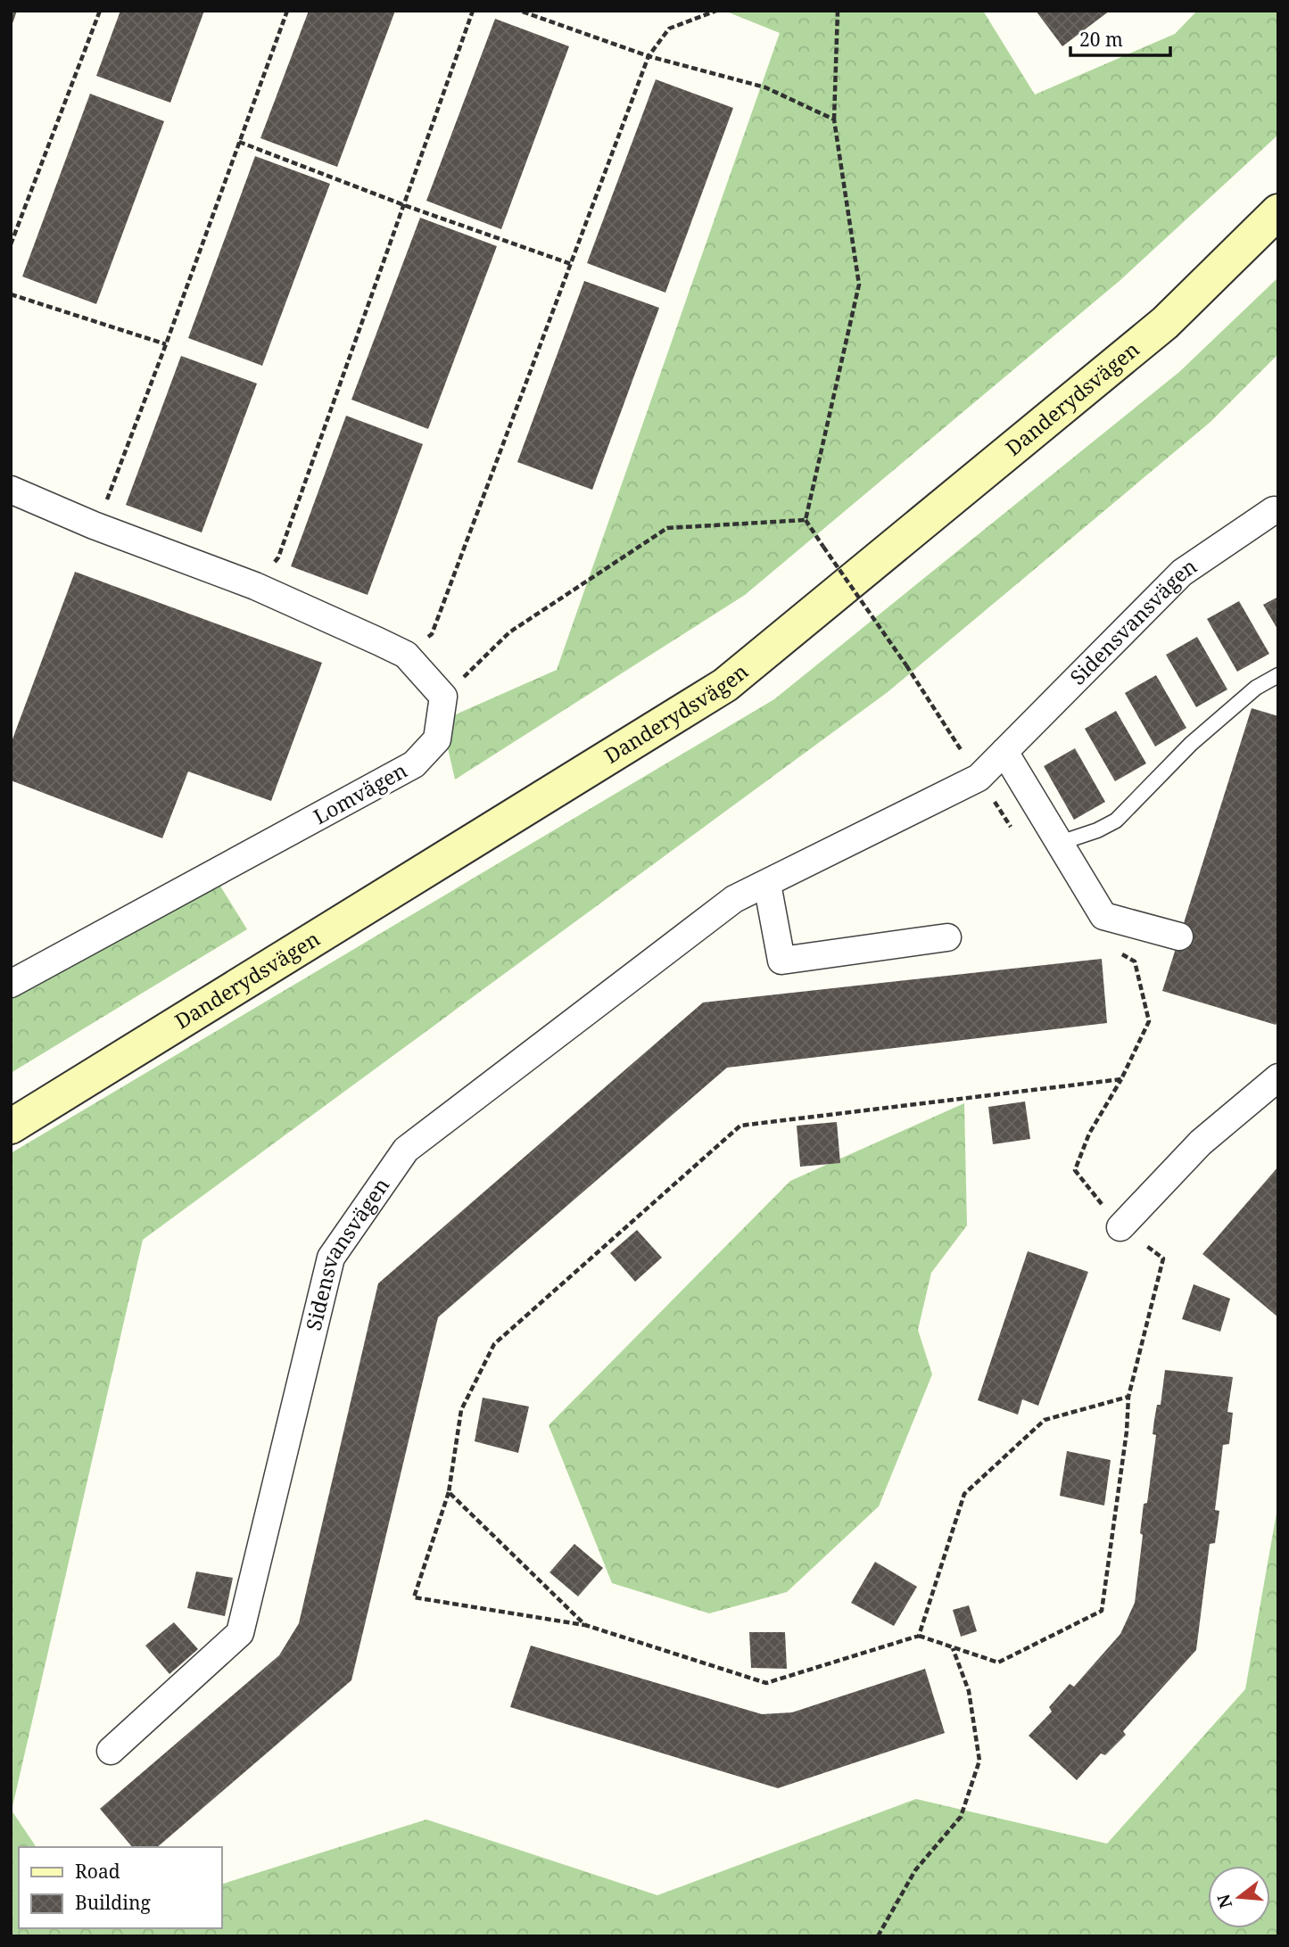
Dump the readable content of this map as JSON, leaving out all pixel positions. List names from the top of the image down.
{
  "streets": {
    "main road": ["Danderydsvägen"],
    "street": ["Sidensvansvägen", "Lomvägen"]
  },
  "legend": ["Road", "Building"],
  "scale_bar": "20 m",
  "north": "left"
}
